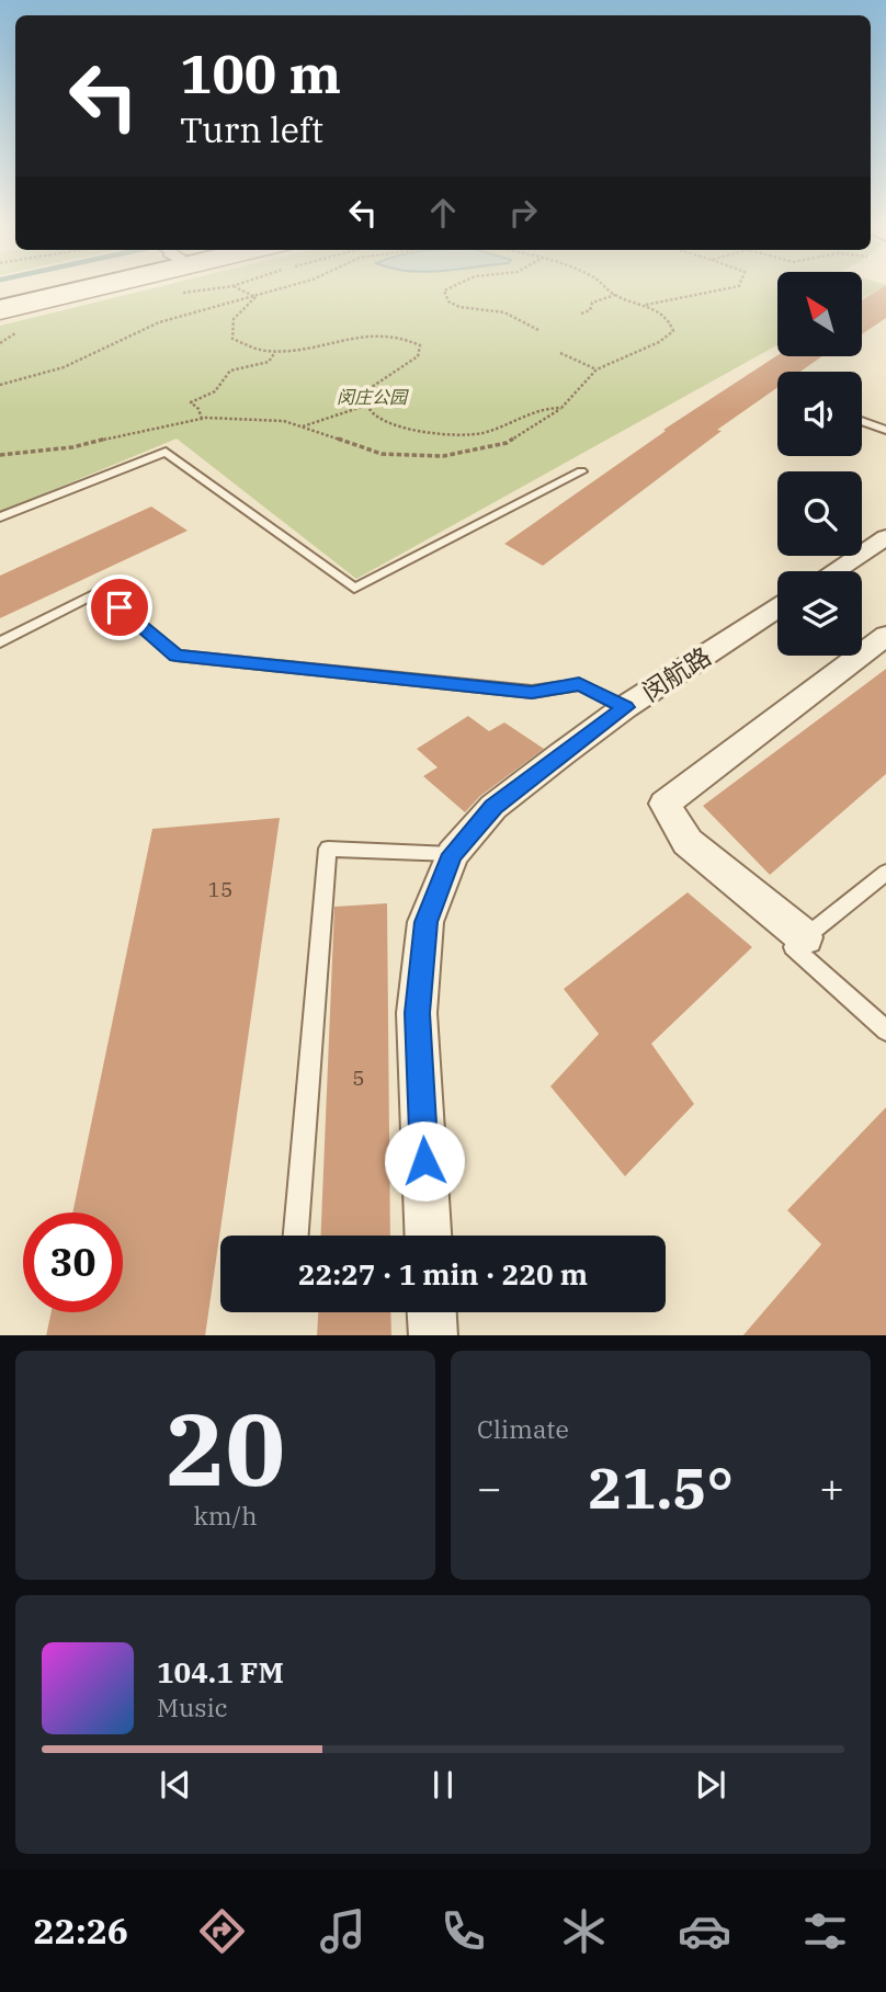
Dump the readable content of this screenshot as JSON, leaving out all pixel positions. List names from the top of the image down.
{
  "streets": {
    "street": ["闵航路"]
  },
  "parks": ["闵庄公园"],
  "house_numbers": ["15", "5"],
  "north": "top left",
  "page": {
    "turn": ["100 m", "Turn left"],
    "limit": "30",
    "trip": "22:27 · 1 min · 220 m",
    "tile": [
      ["20", "km/h"],
      "Climate"
    ],
    "heat": ["−", "21.5°", "+"],
    "song": ["104.1 FM", "Music"],
    "tabs": "22:26"
  }
}
